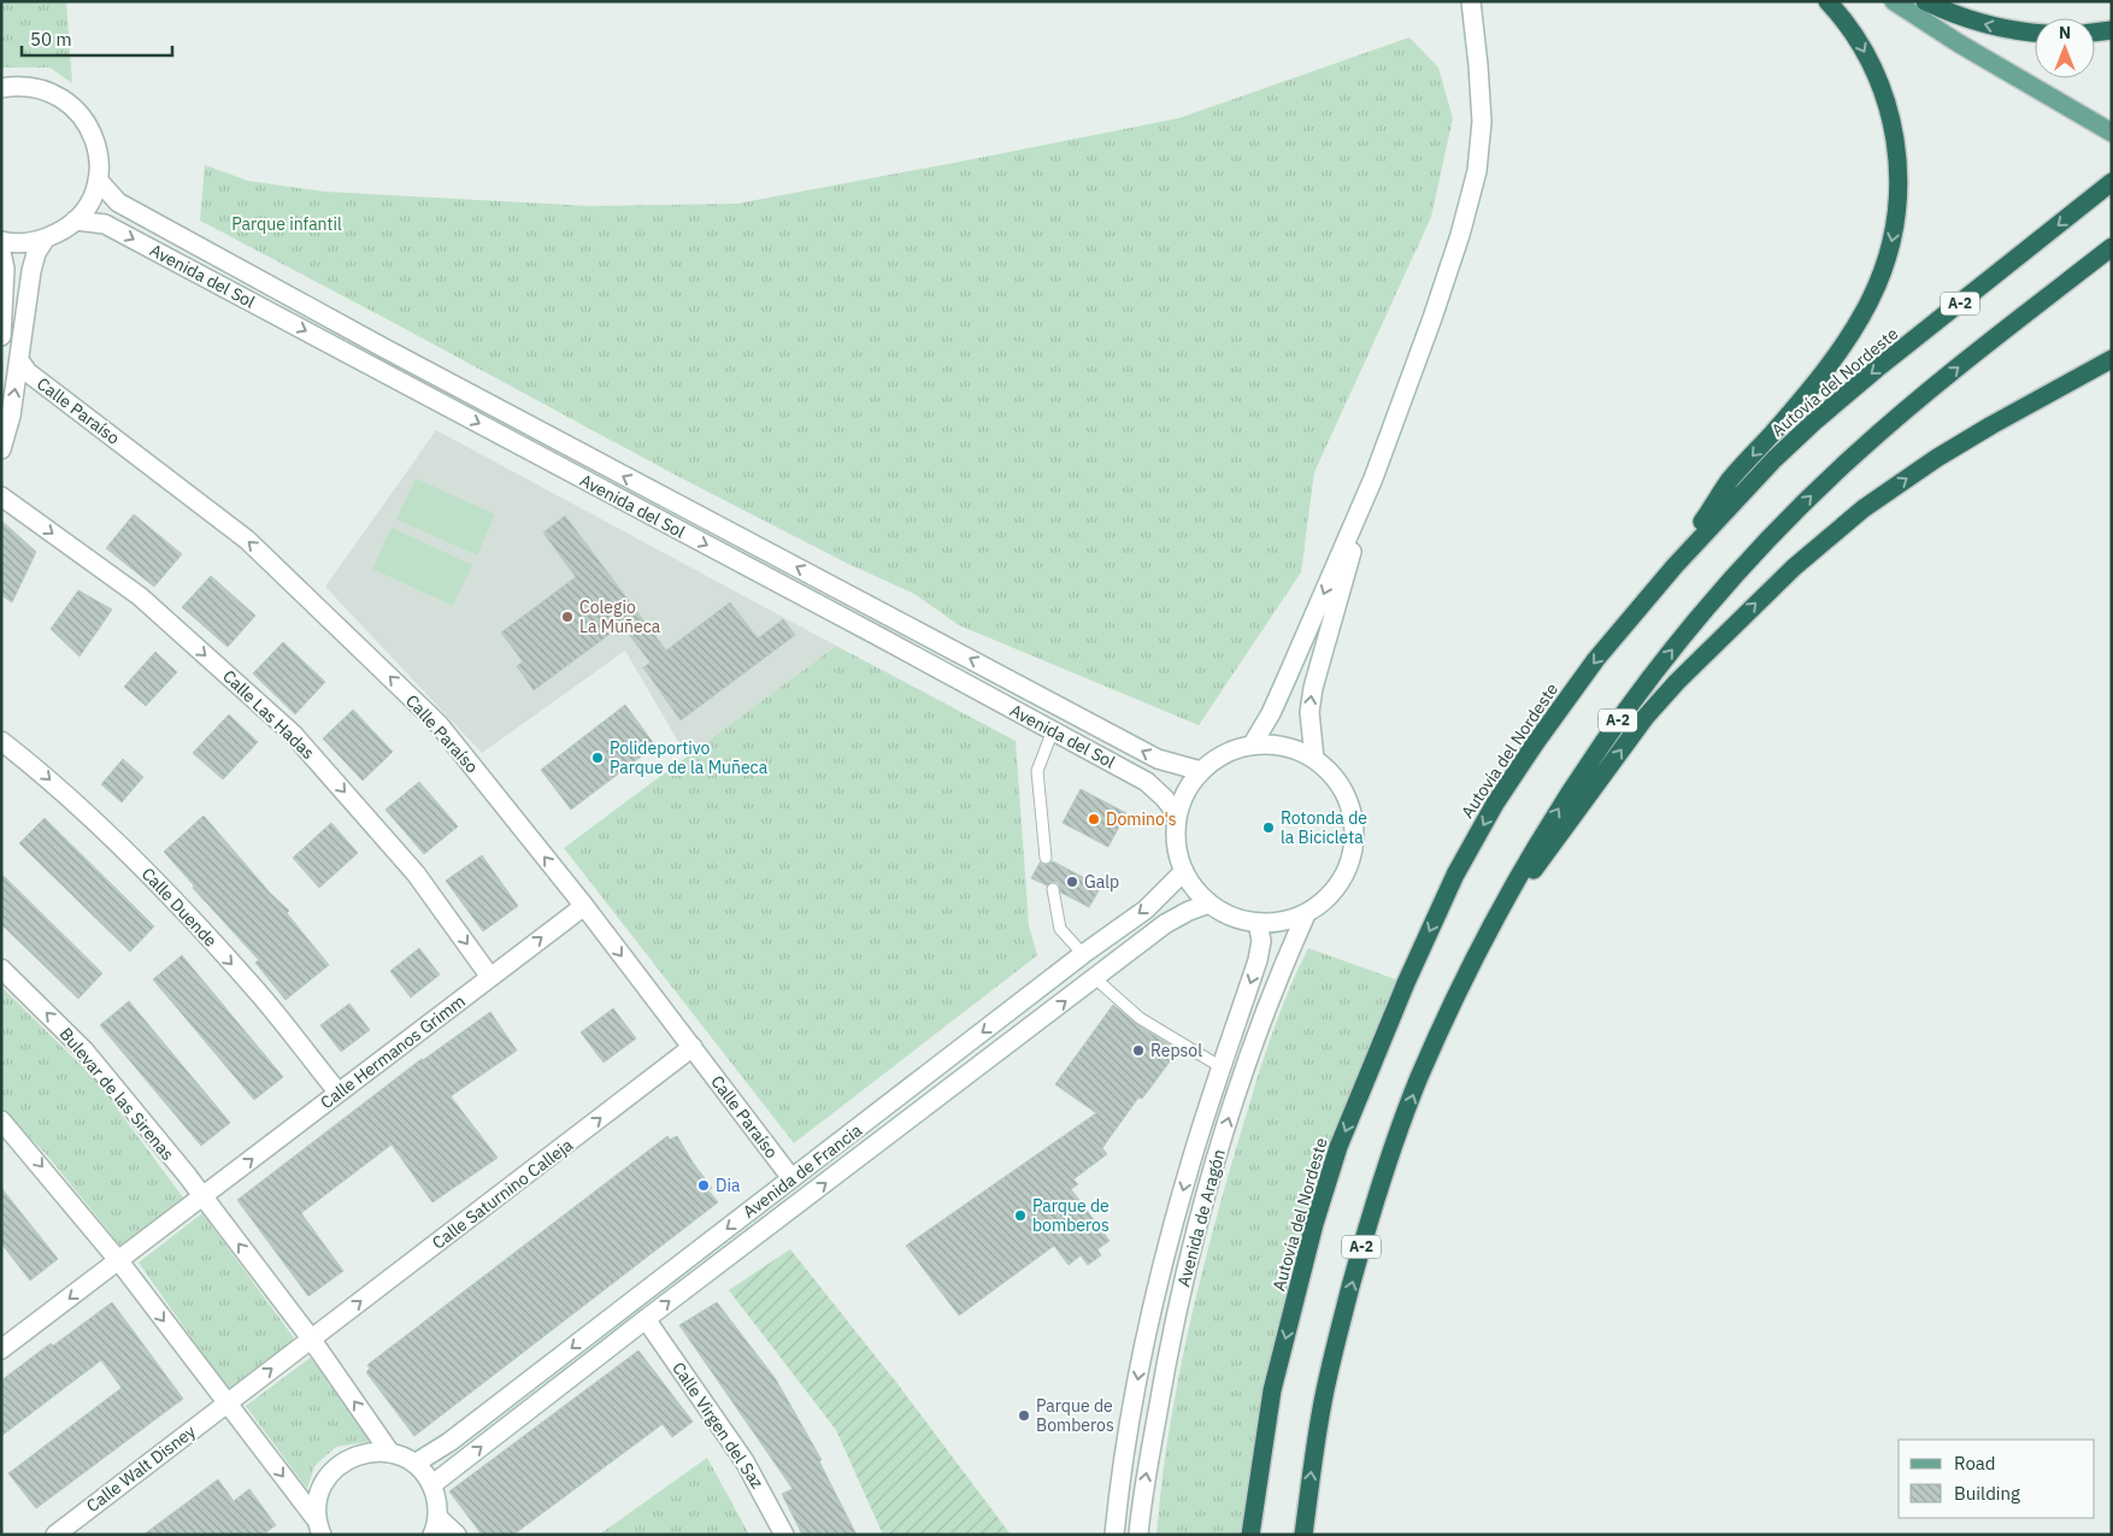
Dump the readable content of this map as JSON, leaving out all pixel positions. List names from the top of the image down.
{
  "streets": {
    "highway": ["A-2", "Autovía del Nordeste"],
    "street": [
      "Avenida del Sol",
      "Calle Paraíso",
      "Calle Las Hadas",
      "Calle Duende",
      "Calle Hermanos Grimm",
      "Bulevar de las Sirenas",
      "Avenida de Francia",
      "Calle Saturnino Calleja",
      "Avenida de Aragón",
      "Calle Virgen del Saz",
      "Calle Walt Disney"
    ]
  },
  "crossings": [
    ["Avenida del Sol", "Avenida de Francia"],
    ["Avenida del Sol", "Avenida de Aragón"],
    ["Calle Paraíso", "Calle Hermanos Grimm"],
    ["Calle Paraíso", "Avenida de Francia"],
    ["Calle Paraíso", "Calle Saturnino Calleja"],
    ["Calle Las Hadas", "Calle Hermanos Grimm"],
    ["Calle Duende", "Calle Hermanos Grimm"],
    ["Calle Hermanos Grimm", "Bulevar de las Sirenas"],
    ["Bulevar de las Sirenas", "Calle Saturnino Calleja"],
    ["Avenida de Francia", "Avenida de Aragón"],
    ["Avenida de Francia", "Calle Virgen del Saz"]
  ],
  "one_way": [
    "Calle Las Hadas",
    "Calle Duende",
    "Calle Hermanos Grimm",
    "Calle Saturnino Calleja"
  ],
  "parks": ["Parque infantil"],
  "places": [
    "Colegio La Muñeca",
    "Polideportivo Parque de la Muñeca",
    "Domino's",
    "Rotonda de la Bicicleta",
    "Galp",
    "Repsol",
    "Dia",
    "Parque de bomberos",
    "Parque de Bomberos"
  ],
  "legend": ["Road", "Building"],
  "scale_bar": "50 m",
  "north": "top"
}
